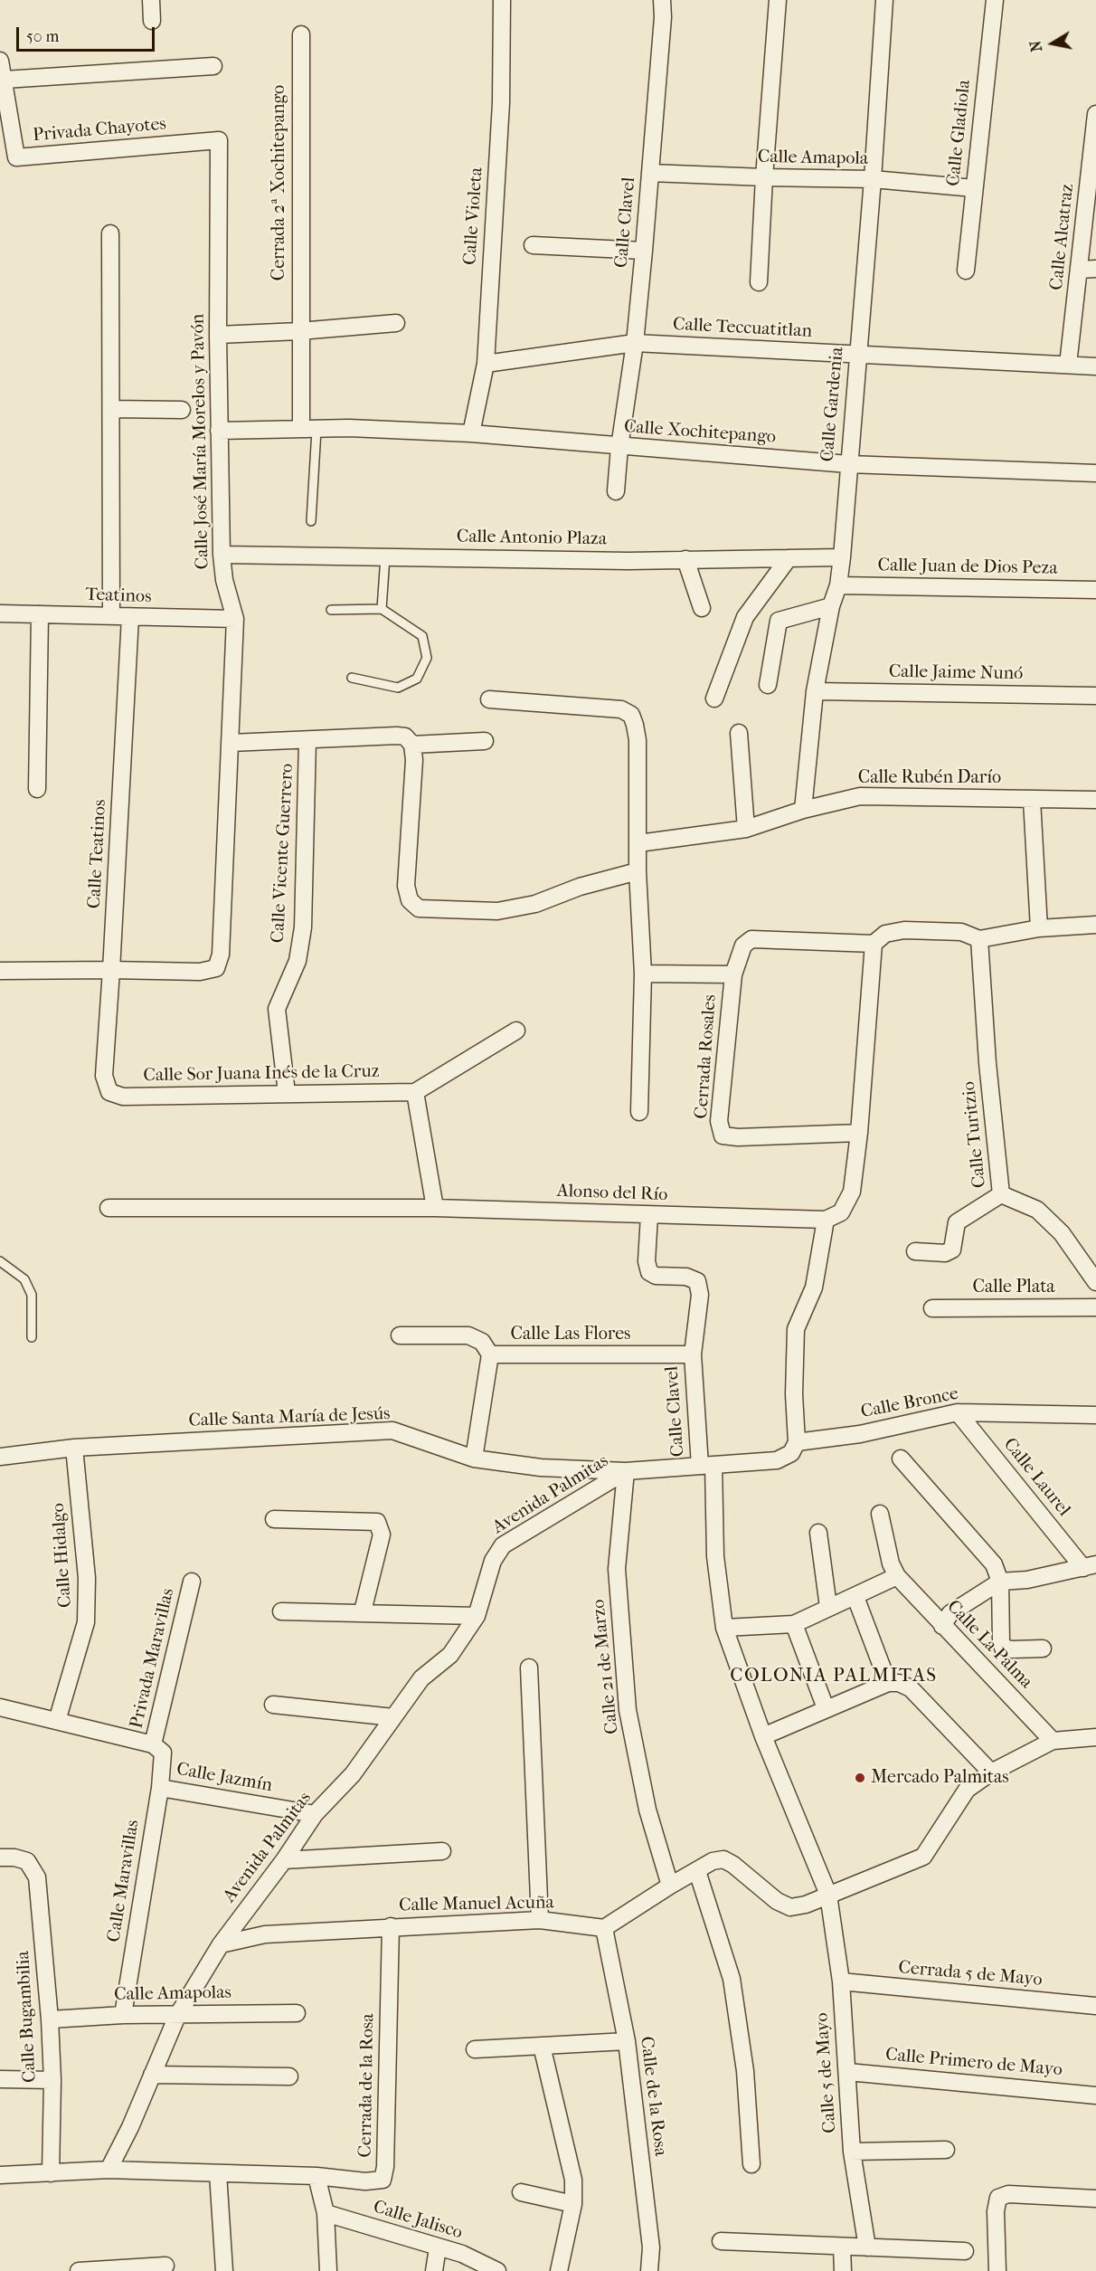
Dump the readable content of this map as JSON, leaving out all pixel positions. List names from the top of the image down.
{
  "streets": {
    "street": [
      "Privada Chayotes",
      "Calle Gladiola",
      "Calle Amapola",
      "Cerrada 2ª Xochitepango",
      "Calle Violeta",
      "Calle Clavel",
      "Calle Alcatraz",
      "Calle Teccuatitlan",
      "Calle Gardenia",
      "Calle Xochitepango",
      "Calle José María Morelos y Pavón",
      "Calle Antonio Plaza",
      "Calle Juan de Dios Peza",
      "Teatinos",
      "Calle Jaime Nunó",
      "Calle Rubén Darío",
      "Calle Vicente Guerrero",
      "Calle Teatinos",
      "Cerrada Rosales",
      "Calle Sor Juana Inés de la Cruz",
      "Calle Turitzio",
      "Alonso del Río",
      "Calle Plata",
      "Calle Las Flores",
      "Calle Bronce",
      "Calle Santa María de Jesús",
      "Calle Laurel",
      "Avenida Palmitas",
      "Calle Hidalgo",
      "Calle La Palma",
      "Privada Maravillas",
      "Calle 21 de Marzo",
      "Calle Jazmín",
      "Calle Maravillas",
      "Calle Manuel Acuña",
      "Cerrada 5 de Mayo",
      "Calle Amapolas",
      "Calle Bugambilia",
      "Calle Primero de Mayo",
      "Calle 5 de Mayo",
      "Cerrada de la Rosa",
      "Calle de la Rosa",
      "Calle Jalisco"
    ]
  },
  "crossings": [
    ["Privada Chayotes", "Calle José María Morelos y Pavón"],
    ["Calle Gladiola", "Calle Amapola"],
    ["Calle Amapola", "Calle Clavel"],
    ["Calle Amapola", "Calle Gardenia"],
    ["Calle Violeta", "Calle Teccuatitlan"],
    ["Calle Violeta", "Calle Xochitepango"],
    ["Calle Clavel", "Calle Teccuatitlan"],
    ["Calle Clavel", "Calle Xochitepango"],
    ["Calle Clavel", "Alonso del Río"],
    ["Calle Clavel", "Calle Las Flores"],
    ["Calle Clavel", "Calle Santa María de Jesús"],
    ["Calle Clavel", "Calle 5 de Mayo"],
    ["Calle Alcatraz", "Calle Teccuatitlan"],
    ["Calle Teccuatitlan", "Calle Gardenia"],
    ["Calle Gardenia", "Calle Xochitepango"],
    ["Calle Gardenia", "Calle Antonio Plaza"],
    ["Calle Gardenia", "Calle Juan de Dios Peza"],
    ["Calle Gardenia", "Calle Jaime Nunó"],
    ["Calle Gardenia", "Calle Rubén Darío"],
    ["Calle Xochitepango", "Calle José María Morelos y Pavón"],
    ["Calle José María Morelos y Pavón", "Calle Antonio Plaza"],
    ["Calle José María Morelos y Pavón", "Teatinos"],
    ["Calle José María Morelos y Pavón", "Calle Teatinos"],
    ["Teatinos", "Calle Teatinos"],
    ["Calle Vicente Guerrero", "Calle Sor Juana Inés de la Cruz"],
    ["Calle Teatinos", "Calle Sor Juana Inés de la Cruz"],
    ["Calle Las Flores", "Calle Santa María de Jesús"],
    ["Calle Bronce", "Calle Santa María de Jesús"],
    ["Calle Bronce", "Calle Laurel"],
    ["Calle Santa María de Jesús", "Avenida Palmitas"],
    ["Calle Santa María de Jesús", "Calle Hidalgo"],
    ["Calle Santa María de Jesús", "Calle 21 de Marzo"],
    ["Avenida Palmitas", "Calle 21 de Marzo"],
    ["Avenida Palmitas", "Calle Jazmín"],
    ["Avenida Palmitas", "Calle Manuel Acuña"],
    ["Avenida Palmitas", "Calle Amapolas"],
    ["Privada Maravillas", "Calle Maravillas"],
    ["Calle Jazmín", "Calle Maravillas"],
    ["Calle Maravillas", "Calle Amapolas"],
    ["Calle Manuel Acuña", "Cerrada de la Rosa"],
    ["Calle Manuel Acuña", "Calle de la Rosa"],
    ["Cerrada 5 de Mayo", "Calle 5 de Mayo"],
    ["Calle Amapolas", "Calle Bugambilia"],
    ["Calle Primero de Mayo", "Calle 5 de Mayo"]
  ],
  "districts": ["COLONIA PALMITAS"],
  "places": ["Mercado Palmitas"],
  "scale_bar": "50 m",
  "north": "left"
}
